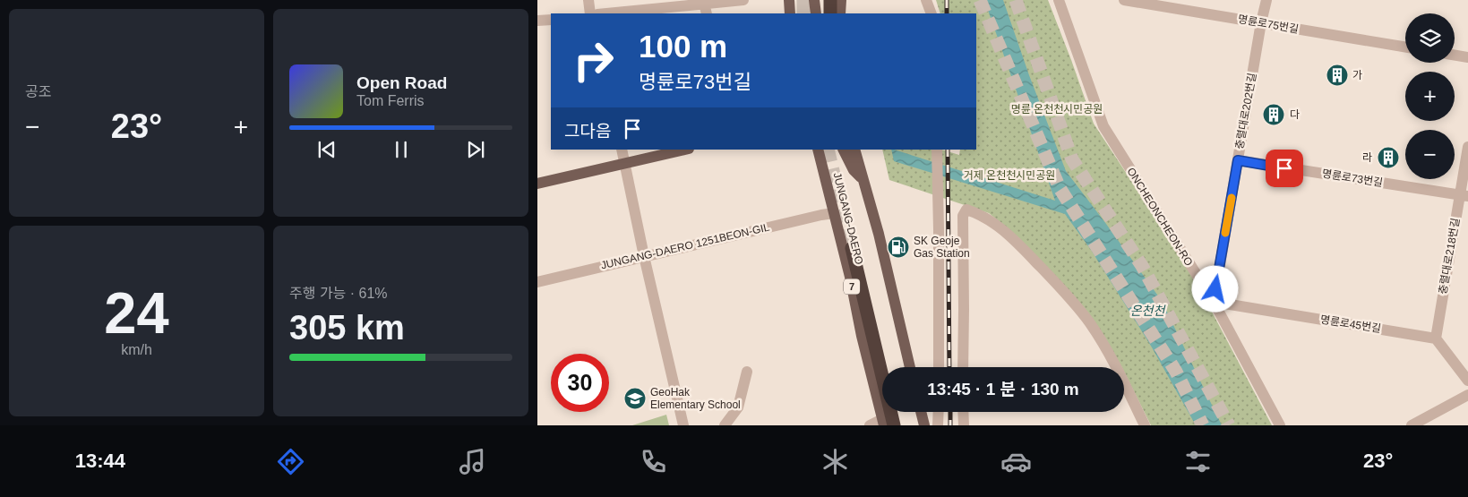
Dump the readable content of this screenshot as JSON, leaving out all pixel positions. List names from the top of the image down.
{
  "streets": {
    "main road": ["JUNGANG-DAERO", "7"],
    "street": [
      "명륜로75번길",
      "충렬대로202번길",
      "명륜로73번길",
      "ONCHEONCHEON-RO",
      "JUNGANG-DAERO 1251BEON-GIL",
      "충렬대로218번길",
      "명륜로45번길"
    ]
  },
  "crossings": [
    ["명륜로75번길", "충렬대로202번길"],
    ["충렬대로202번길", "명륜로73번길"],
    ["충렬대로202번길", "ONCHEONCHEON-RO"],
    ["충렬대로202번길", "명륜로45번길"],
    ["명륜로73번길", "충렬대로218번길"],
    ["ONCHEONCHEON-RO", "명륜로45번길"],
    ["JUNGANG-DAERO", "JUNGANG-DAERO 1251BEON-GIL"],
    ["충렬대로218번길", "명륜로45번길"]
  ],
  "water": ["온천천"],
  "parks": ["명륜 온천천시민공원", "거제 온천천시민공원"],
  "places": {
    "building": ["가", "다", "라"],
    "fuel station": ["SK Geoje Gas Station"],
    "school or university": ["GeoHak Elementary School"]
  },
  "page": {
    "tile": [
      "공조",
      ["24", "km/h"],
      ["주행 가능 · 61%", "305 km"]
    ],
    "map_buttons": ["+", "−"],
    "turn": ["100 m", "명륜로73번길"],
    "song": ["Open Road", "Tom Ferris"],
    "then": "그다음",
    "heat": ["−", "23°", "+"],
    "limit": "30",
    "trip": "13:45 · 1 분 · 130 m",
    "tabs": ["13:44", "23°"]
  }
}
